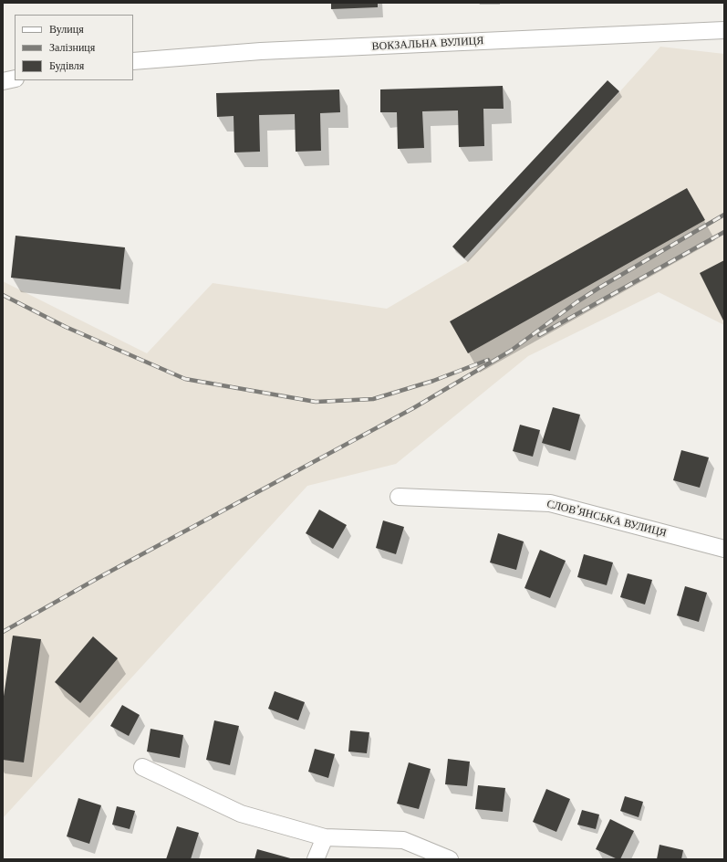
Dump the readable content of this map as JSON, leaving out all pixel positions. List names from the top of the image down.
{
  "streets": {
    "street": ["ВОКЗАЛЬНА ВУЛИЦЯ", "СЛОВ’ЯНСЬКА ВУЛИЦЯ"]
  },
  "legend": ["Вулиця", "Залізниця", "Будівля"]
}
